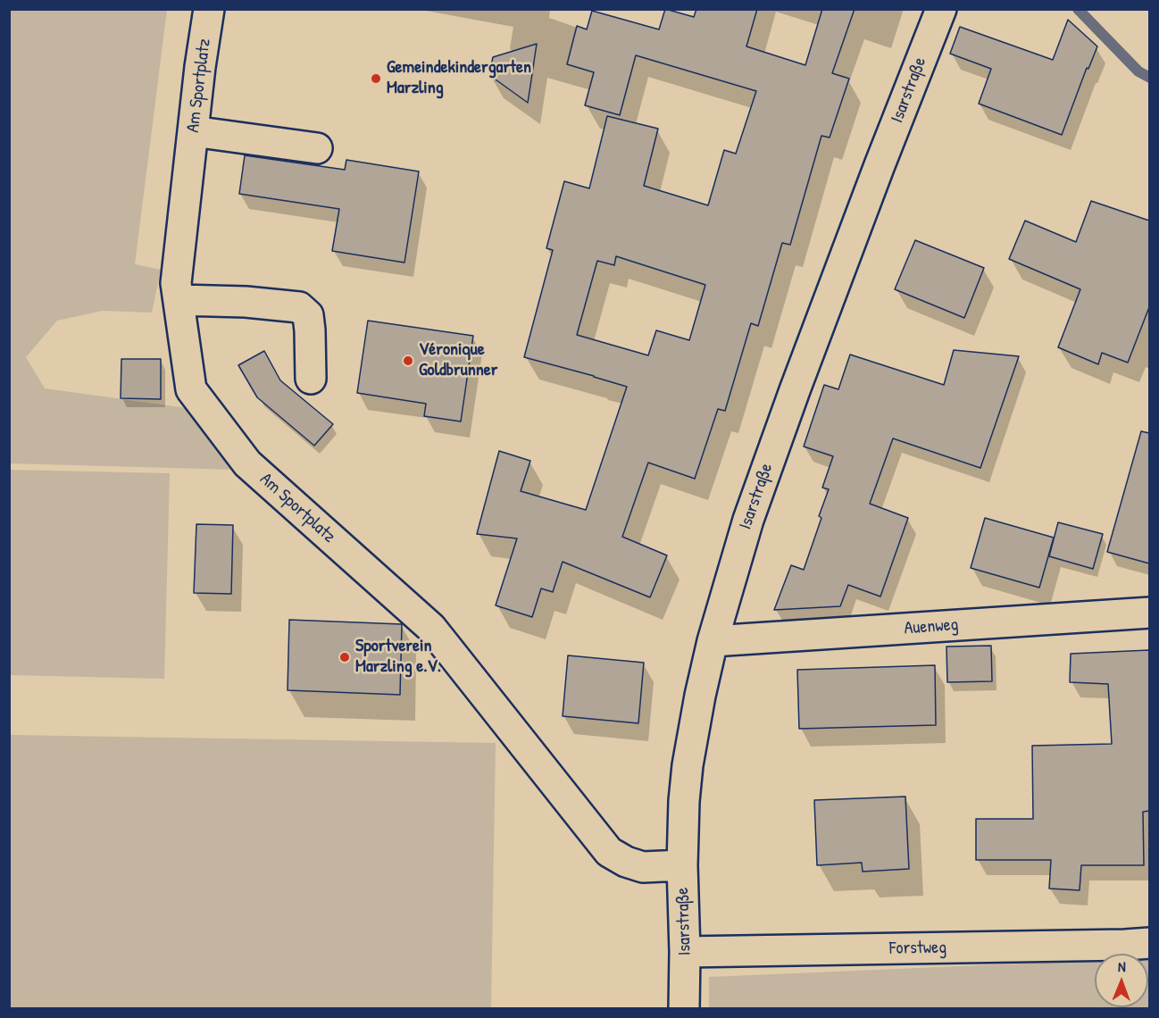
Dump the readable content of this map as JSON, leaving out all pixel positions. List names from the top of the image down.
{
  "streets": {
    "street": [
      "Am Sportplatz",
      "Isarstraße",
      "Auenweg",
      "Forstweg"
    ]
  },
  "crossings": [
    ["Am Sportplatz", "Isarstraße"],
    ["Isarstraße", "Auenweg"],
    ["Isarstraße", "Forstweg"]
  ],
  "places": ["Gemeindekindergarten Marzling", "Véronique Goldbrunner", "Sportverein Marzling e.V."],
  "north": "top"
}
